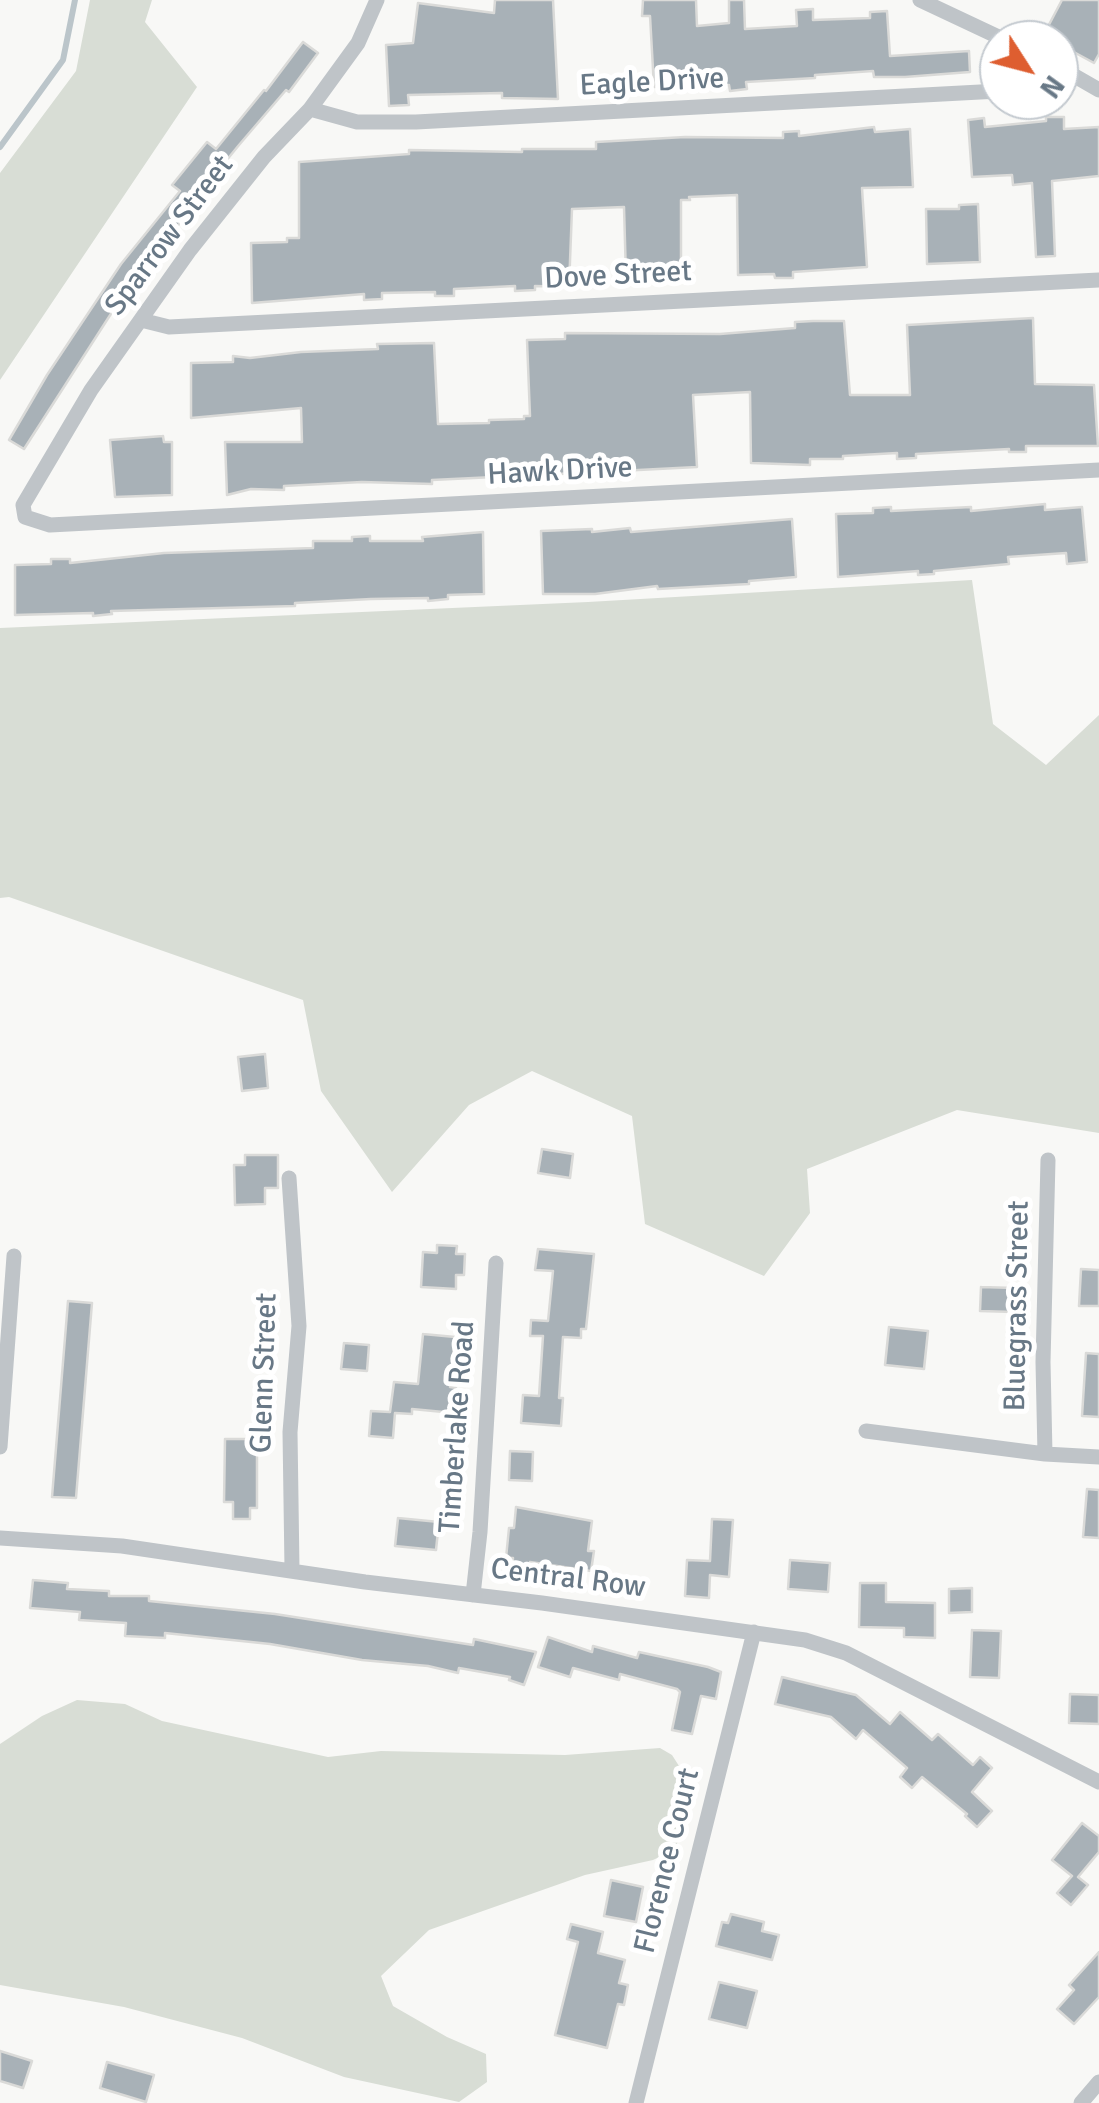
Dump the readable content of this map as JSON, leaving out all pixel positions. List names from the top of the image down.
{
  "streets": {
    "street": [
      "Eagle Drive",
      "Sparrow Street",
      "Dove Street",
      "Hawk Drive",
      "Bluegrass Street",
      "Glenn Street",
      "Timberlake Road",
      "Central Row",
      "Florence Court"
    ]
  },
  "crossings": [
    ["Eagle Drive", "Sparrow Street"],
    ["Sparrow Street", "Dove Street"],
    ["Sparrow Street", "Hawk Drive"],
    ["Glenn Street", "Central Row"],
    ["Timberlake Road", "Central Row"],
    ["Central Row", "Florence Court"]
  ],
  "north": "bottom right"
}
